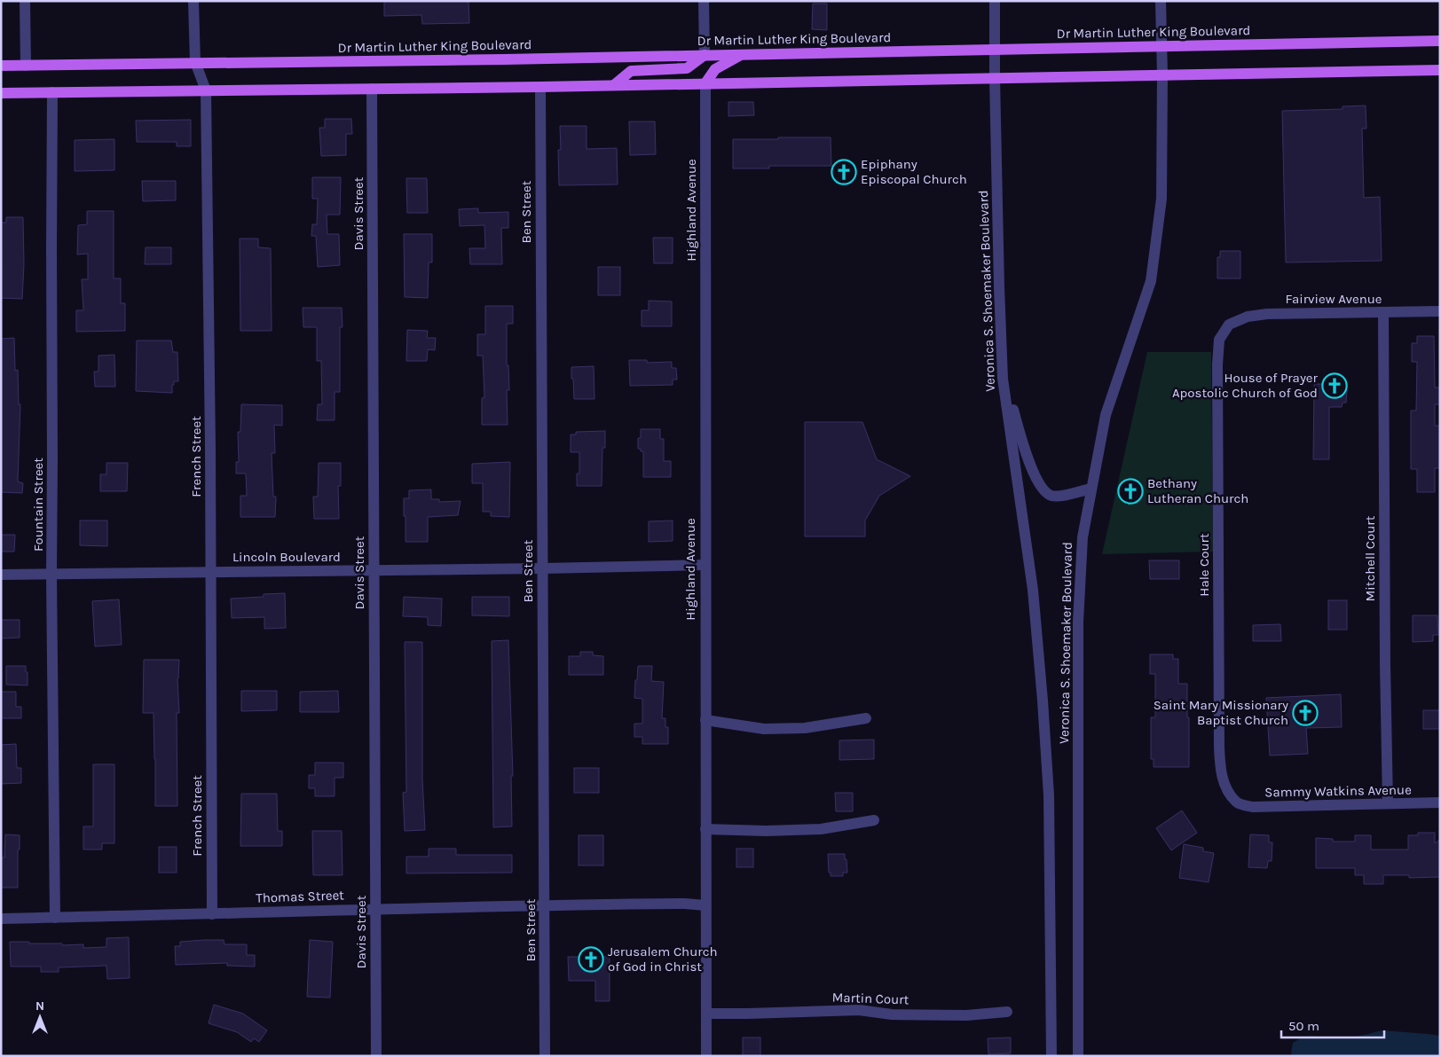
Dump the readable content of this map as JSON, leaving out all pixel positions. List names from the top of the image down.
{
  "streets": {
    "main road": ["Dr Martin Luther King Boulevard"],
    "street": [
      "Highland Avenue",
      "Ben Street",
      "Davis Street",
      "Veronica S. Shoemaker Boulevard",
      "Fairview Avenue",
      "French Street",
      "Fountain Street",
      "Lincoln Boulevard",
      "Mitchell Court",
      "Hale Court",
      "Sammy Watkins Avenue",
      "Thomas Street",
      "Martin Court"
    ]
  },
  "crossings": [
    ["Dr Martin Luther King Boulevard", "Veronica S. Shoemaker Boulevard"],
    ["Dr Martin Luther King Boulevard", "French Street"],
    ["Highland Avenue", "Lincoln Boulevard"],
    ["Highland Avenue", "Thomas Street"],
    ["Highland Avenue", "Martin Court"],
    ["Ben Street", "Lincoln Boulevard"],
    ["Ben Street", "Thomas Street"],
    ["Davis Street", "Lincoln Boulevard"],
    ["Davis Street", "Thomas Street"],
    ["Fairview Avenue", "Mitchell Court"],
    ["Fairview Avenue", "Hale Court"],
    ["French Street", "Lincoln Boulevard"],
    ["French Street", "Thomas Street"],
    ["Fountain Street", "Lincoln Boulevard"],
    ["Fountain Street", "Thomas Street"],
    ["Mitchell Court", "Sammy Watkins Avenue"],
    ["Hale Court", "Sammy Watkins Avenue"]
  ],
  "places": {
    "church": [
      "Epiphany Episcopal Church",
      "House of Prayer Apostolic Church of God",
      "Bethany Lutheran Church",
      "Saint Mary Missionary Baptist Church",
      "Jerusalem Church of God in Christ"
    ]
  },
  "scale_bar": "50 m",
  "north": "top"
}
